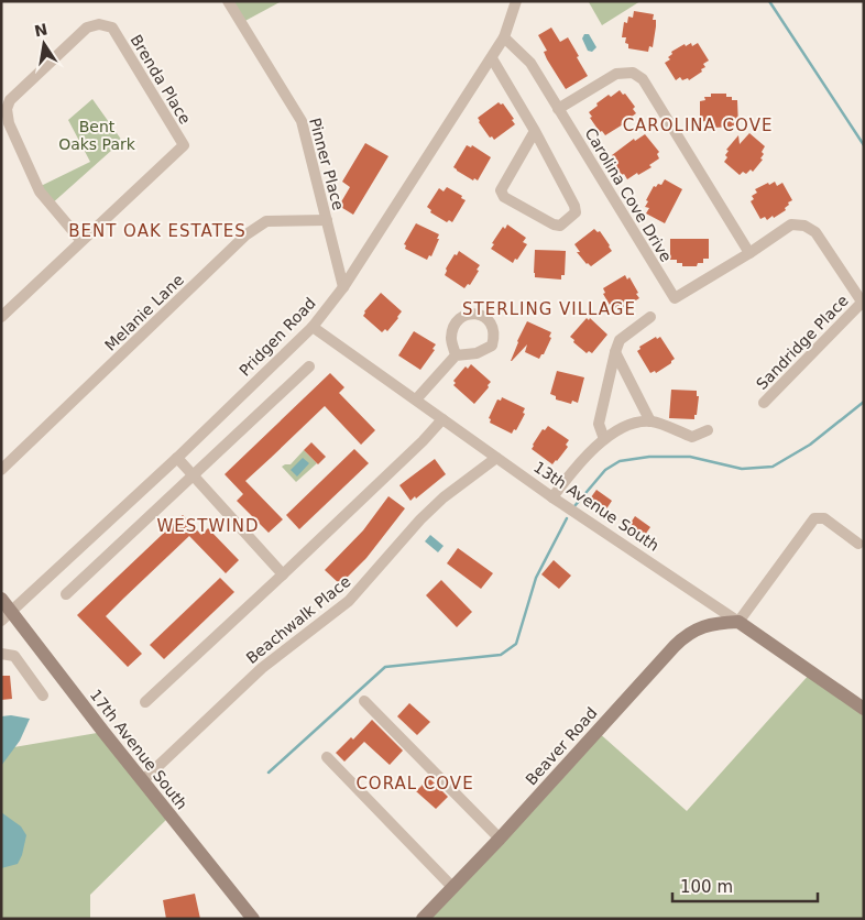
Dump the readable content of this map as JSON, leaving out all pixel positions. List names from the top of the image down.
{
  "streets": {
    "street": [
      "Brenda Place",
      "Pinner Place",
      "Carolina Cove Drive",
      "Melanie Lane",
      "Pridgen Road",
      "Sandridge Place",
      "13th Avenue South",
      "Beachwalk Place",
      "Beaver Road",
      "17th Avenue South"
    ]
  },
  "crossings": [
    ["Pinner Place", "Melanie Lane"],
    ["Pinner Place", "Pridgen Road"],
    ["Carolina Cove Drive", "Pridgen Road"],
    ["Pridgen Road", "13th Avenue South"],
    ["Pridgen Road", "17th Avenue South"],
    ["13th Avenue South", "Beachwalk Place"],
    ["13th Avenue South", "Beaver Road"],
    ["Beachwalk Place", "17th Avenue South"]
  ],
  "districts": [
    "CAROLINA COVE",
    "BENT OAK ESTATES",
    "STERLING VILLAGE",
    "WESTWIND",
    "CORAL COVE"
  ],
  "parks": ["Bent Oaks Park"],
  "scale_bar": "100 m",
  "north": "top"
}
